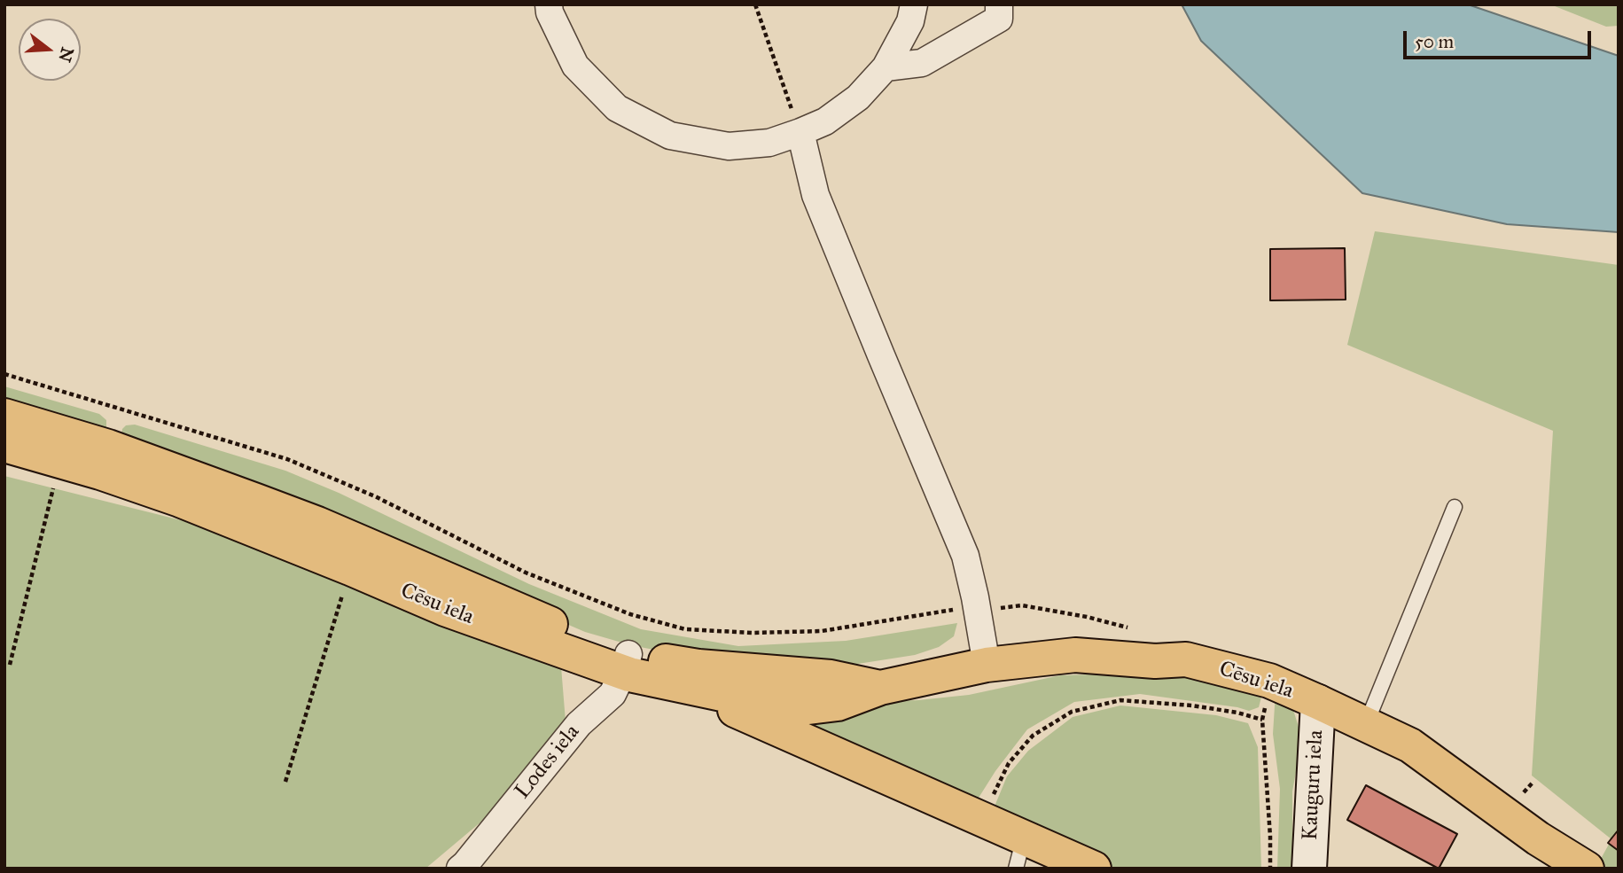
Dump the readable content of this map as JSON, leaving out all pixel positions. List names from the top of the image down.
{
  "streets": {
    "main road": ["Cēsu iela", "Kauguru iela"],
    "street": ["Lodes iela"]
  },
  "crossings": [
    ["Cēsu iela", "Lodes iela"],
    ["Cēsu iela", "Kauguru iela"]
  ],
  "scale_bar": "50 m",
  "north": "right"
}
